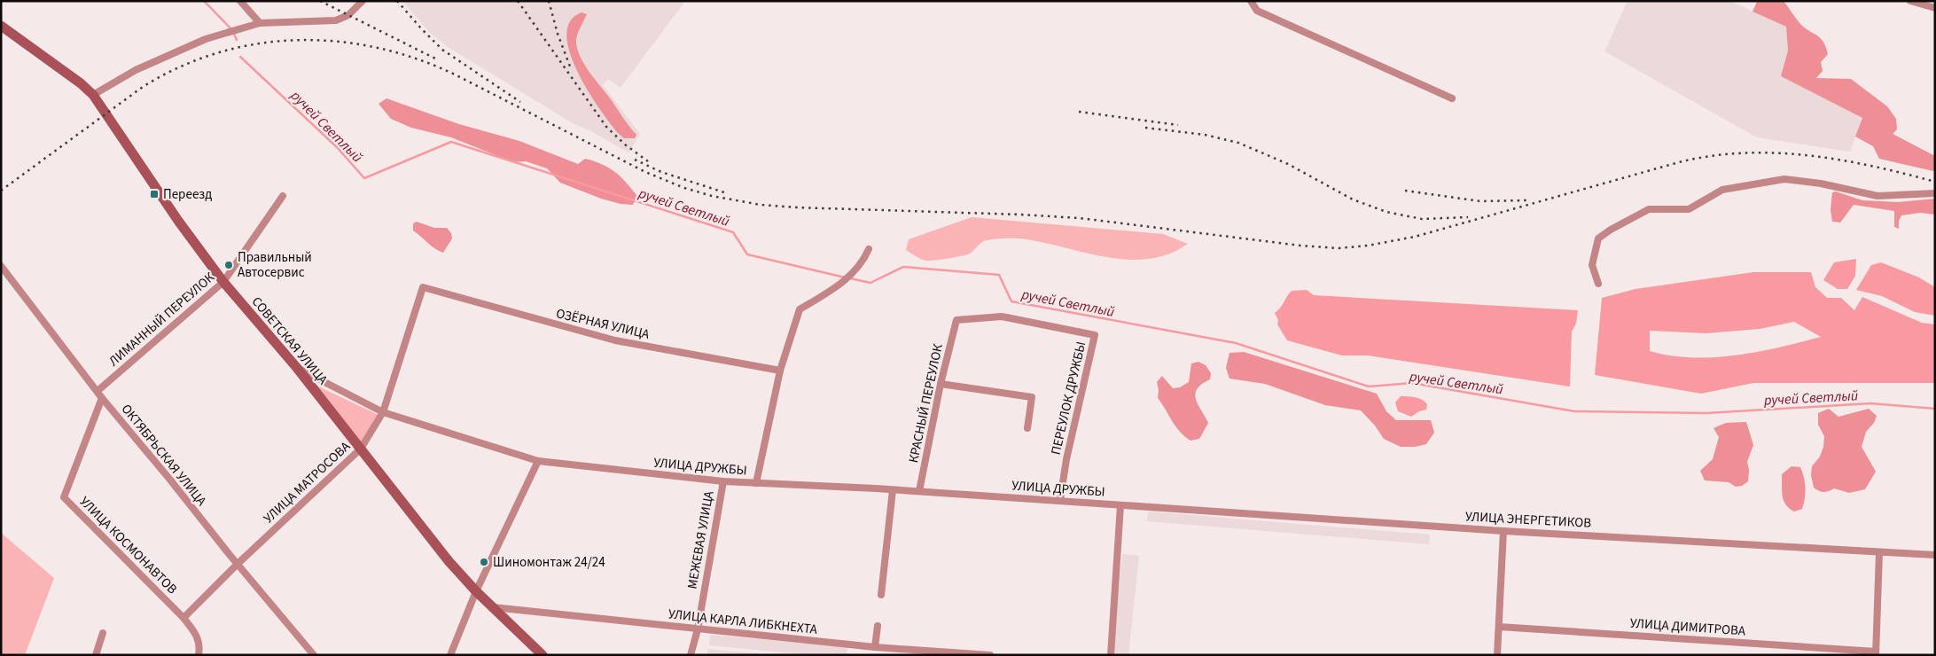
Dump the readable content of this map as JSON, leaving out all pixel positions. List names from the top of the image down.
{
  "streets": {
    "street": [
      "ЛИМАННЫЙ ПЕРЕУЛОК",
      "ОЗЁРНАЯ УЛИЦА",
      "СОВЕТСКАЯ УЛИЦА",
      "ПЕРЕУЛОК ДРУЖБЫ",
      "КРАСНЫЙ ПЕРЕУЛОК",
      "ОКТЯБРЬСКАЯ УЛИЦА",
      "УЛИЦА ДРУЖБЫ",
      "УЛИЦА МАТРОСОВА",
      "УЛИЦА ЭНЕРГЕТИКОВ",
      "МЕЖЕВАЯ УЛИЦА",
      "УЛИЦА КОСМОНАВТОВ",
      "УЛИЦА КАРЛА ЛИБКНЕХТА",
      "УЛИЦА ДИМИТРОВА"
    ]
  },
  "crossings": [
    ["ЛИМАННЫЙ ПЕРЕУЛОК", "СОВЕТСКАЯ УЛИЦА"],
    ["ЛИМАННЫЙ ПЕРЕУЛОК", "ОКТЯБРЬСКАЯ УЛИЦА"],
    ["ОЗЁРНАЯ УЛИЦА", "УЛИЦА МАТРОСОВА"],
    ["СОВЕТСКАЯ УЛИЦА", "УЛИЦА ДРУЖБЫ"],
    ["СОВЕТСКАЯ УЛИЦА", "УЛИЦА МАТРОСОВА"],
    ["СОВЕТСКАЯ УЛИЦА", "УЛИЦА КАРЛА ЛИБКНЕХТА"],
    ["ПЕРЕУЛОК ДРУЖБЫ", "КРАСНЫЙ ПЕРЕУЛОК"],
    ["ПЕРЕУЛОК ДРУЖБЫ", "УЛИЦА ДРУЖБЫ"],
    ["КРАСНЫЙ ПЕРЕУЛОК", "УЛИЦА ДРУЖБЫ"],
    ["ОКТЯБРЬСКАЯ УЛИЦА", "УЛИЦА МАТРОСОВА"],
    ["ОКТЯБРЬСКАЯ УЛИЦА", "УЛИЦА КОСМОНАВТОВ"],
    ["УЛИЦА ДРУЖБЫ", "УЛИЦА МАТРОСОВА"],
    ["УЛИЦА ДРУЖБЫ", "УЛИЦА ЭНЕРГЕТИКОВ"],
    ["УЛИЦА ДРУЖБЫ", "МЕЖЕВАЯ УЛИЦА"],
    ["УЛИЦА МАТРОСОВА", "УЛИЦА КОСМОНАВТОВ"],
    ["МЕЖЕВАЯ УЛИЦА", "УЛИЦА КАРЛА ЛИБКНЕХТА"]
  ],
  "water": ["ручей Светлый"],
  "places": {
    "transit": ["Переезд"],
    "other": ["Правильный Автосервис", "Шиномонтаж 24/24"]
  }
}
